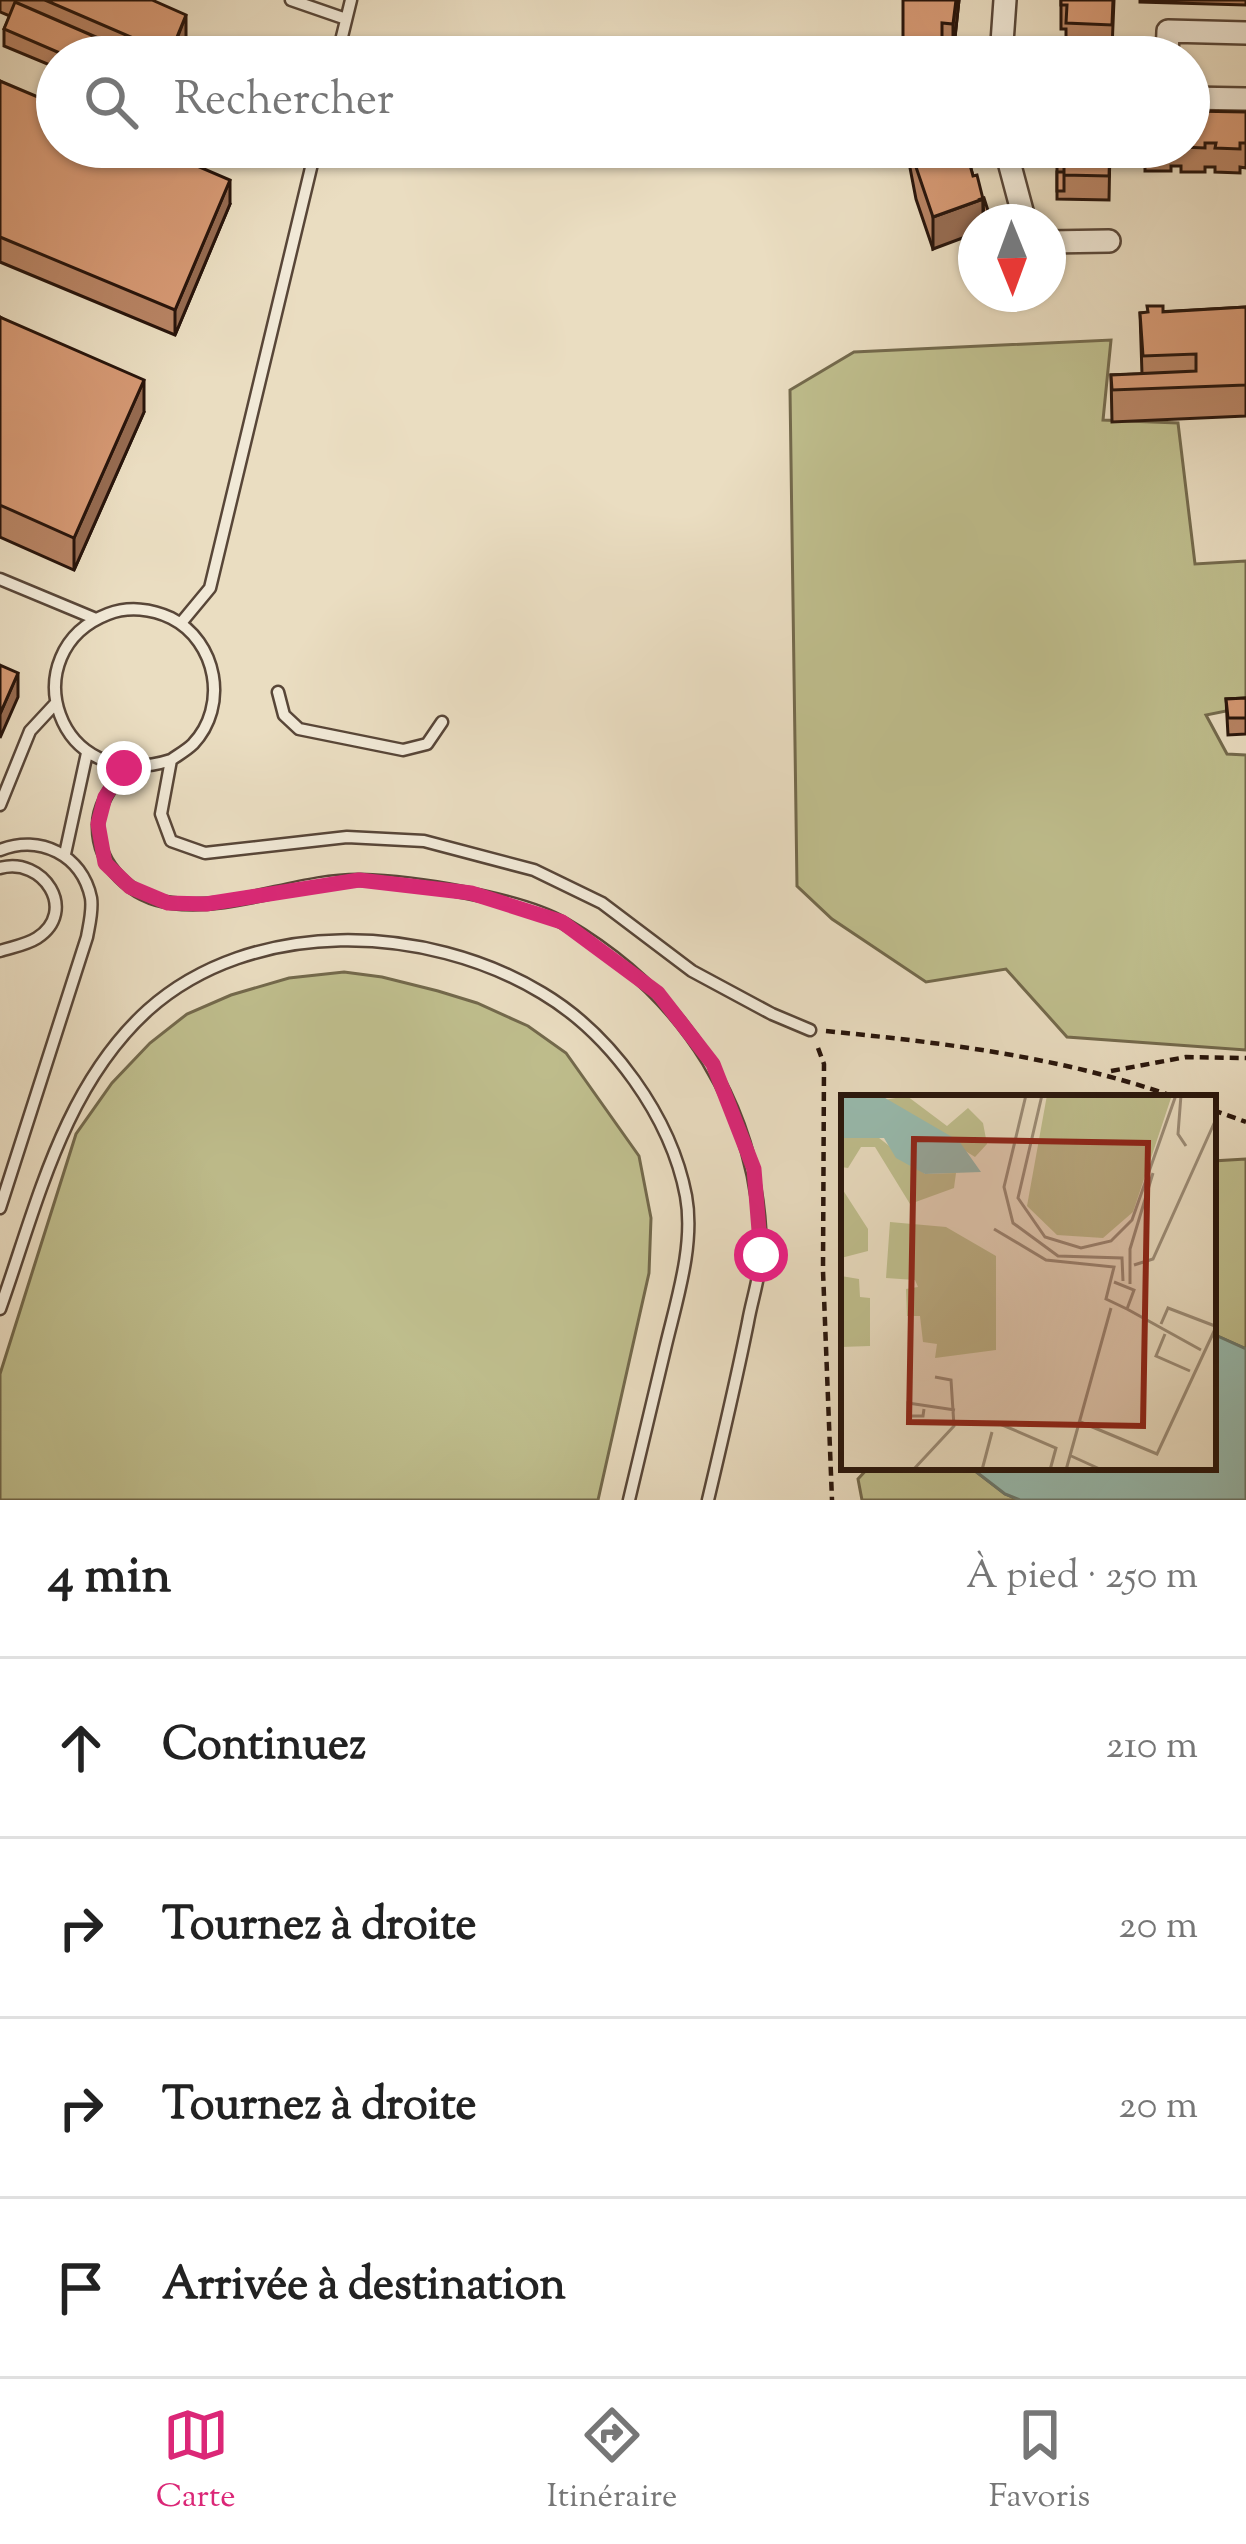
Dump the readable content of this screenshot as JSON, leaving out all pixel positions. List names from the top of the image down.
{
  "north": "bottom",
  "page": {
    "search": "Rechercher",
    "heading": ["4 min", "À pied · 250 m"],
    "list": [
      ["Continuez", "210 m"],
      ["Tournez à droite", "20 m"],
      ["Tournez à droite", "20 m"],
      "Arrivée à destination"
    ],
    "nav": ["Carte", "Itinéraire", "Favoris"]
  }
}
